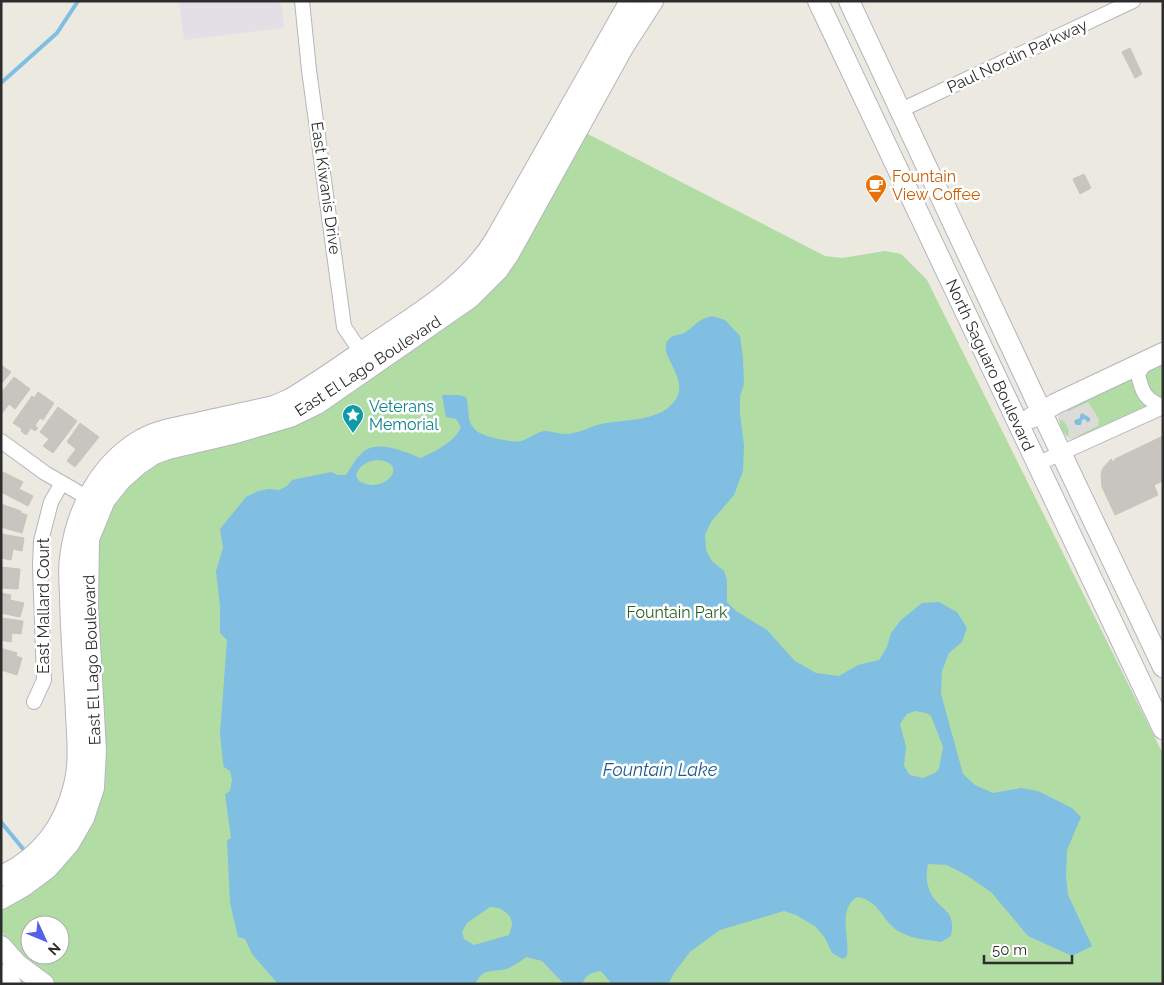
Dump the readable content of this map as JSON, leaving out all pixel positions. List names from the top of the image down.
{
  "streets": {
    "street": [
      "Paul Nordin Parkway",
      "East Kiwanis Drive",
      "North Saguaro Boulevard",
      "East El Lago Boulevard",
      "East Mallard Court"
    ]
  },
  "crossings": [
    ["Paul Nordin Parkway", "North Saguaro Boulevard"],
    ["East Kiwanis Drive", "East El Lago Boulevard"]
  ],
  "water": ["Fountain Lake"],
  "parks": ["Fountain Park"],
  "places": {
    "cafe": ["Fountain View Coffee"],
    "place": ["Veterans Memorial"]
  },
  "scale_bar": "50 m",
  "north": "bottom right"
}
